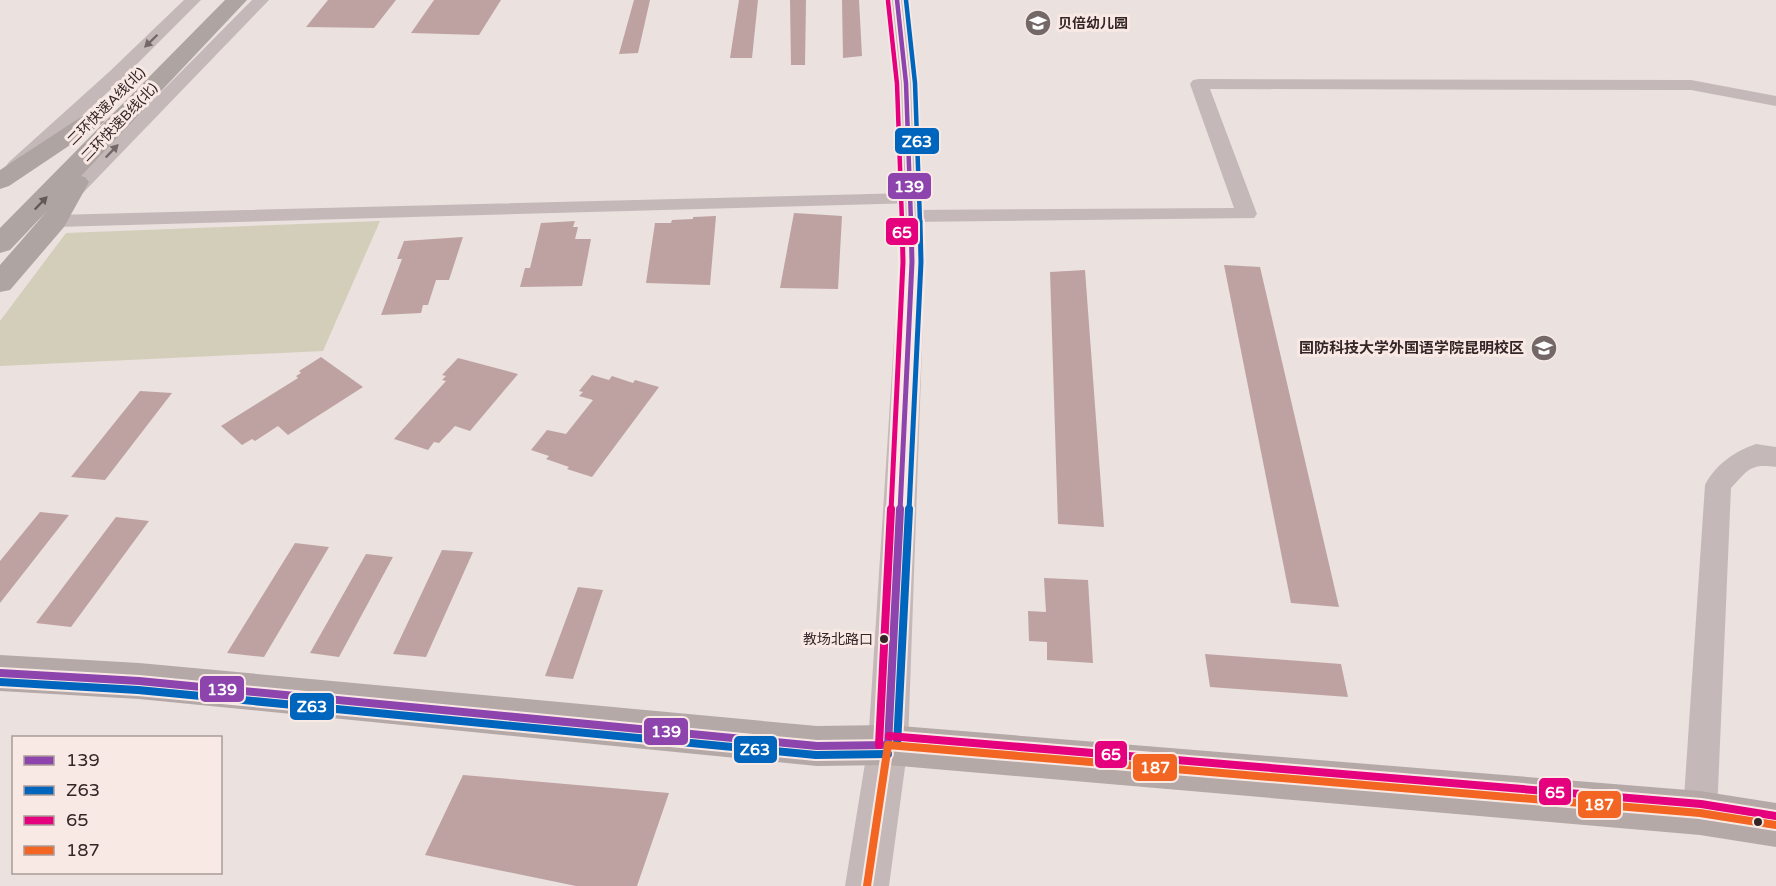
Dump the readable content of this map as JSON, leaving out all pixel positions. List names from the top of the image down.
{
  "streets": {
    "highway": ["二环快速A线(北)", "二环快速B线(北)"]
  },
  "places": {
    "school or university": ["贝倍幼儿园", "国防科技大学外国语学院昆明校区"],
    "other": ["教场北路口"]
  },
  "lines": [
    "transit line 139",
    "transit line Z63",
    "transit line 65",
    "transit line 187"
  ],
  "legend": [
    "139",
    "Z63",
    "65",
    "187"
  ]
}
